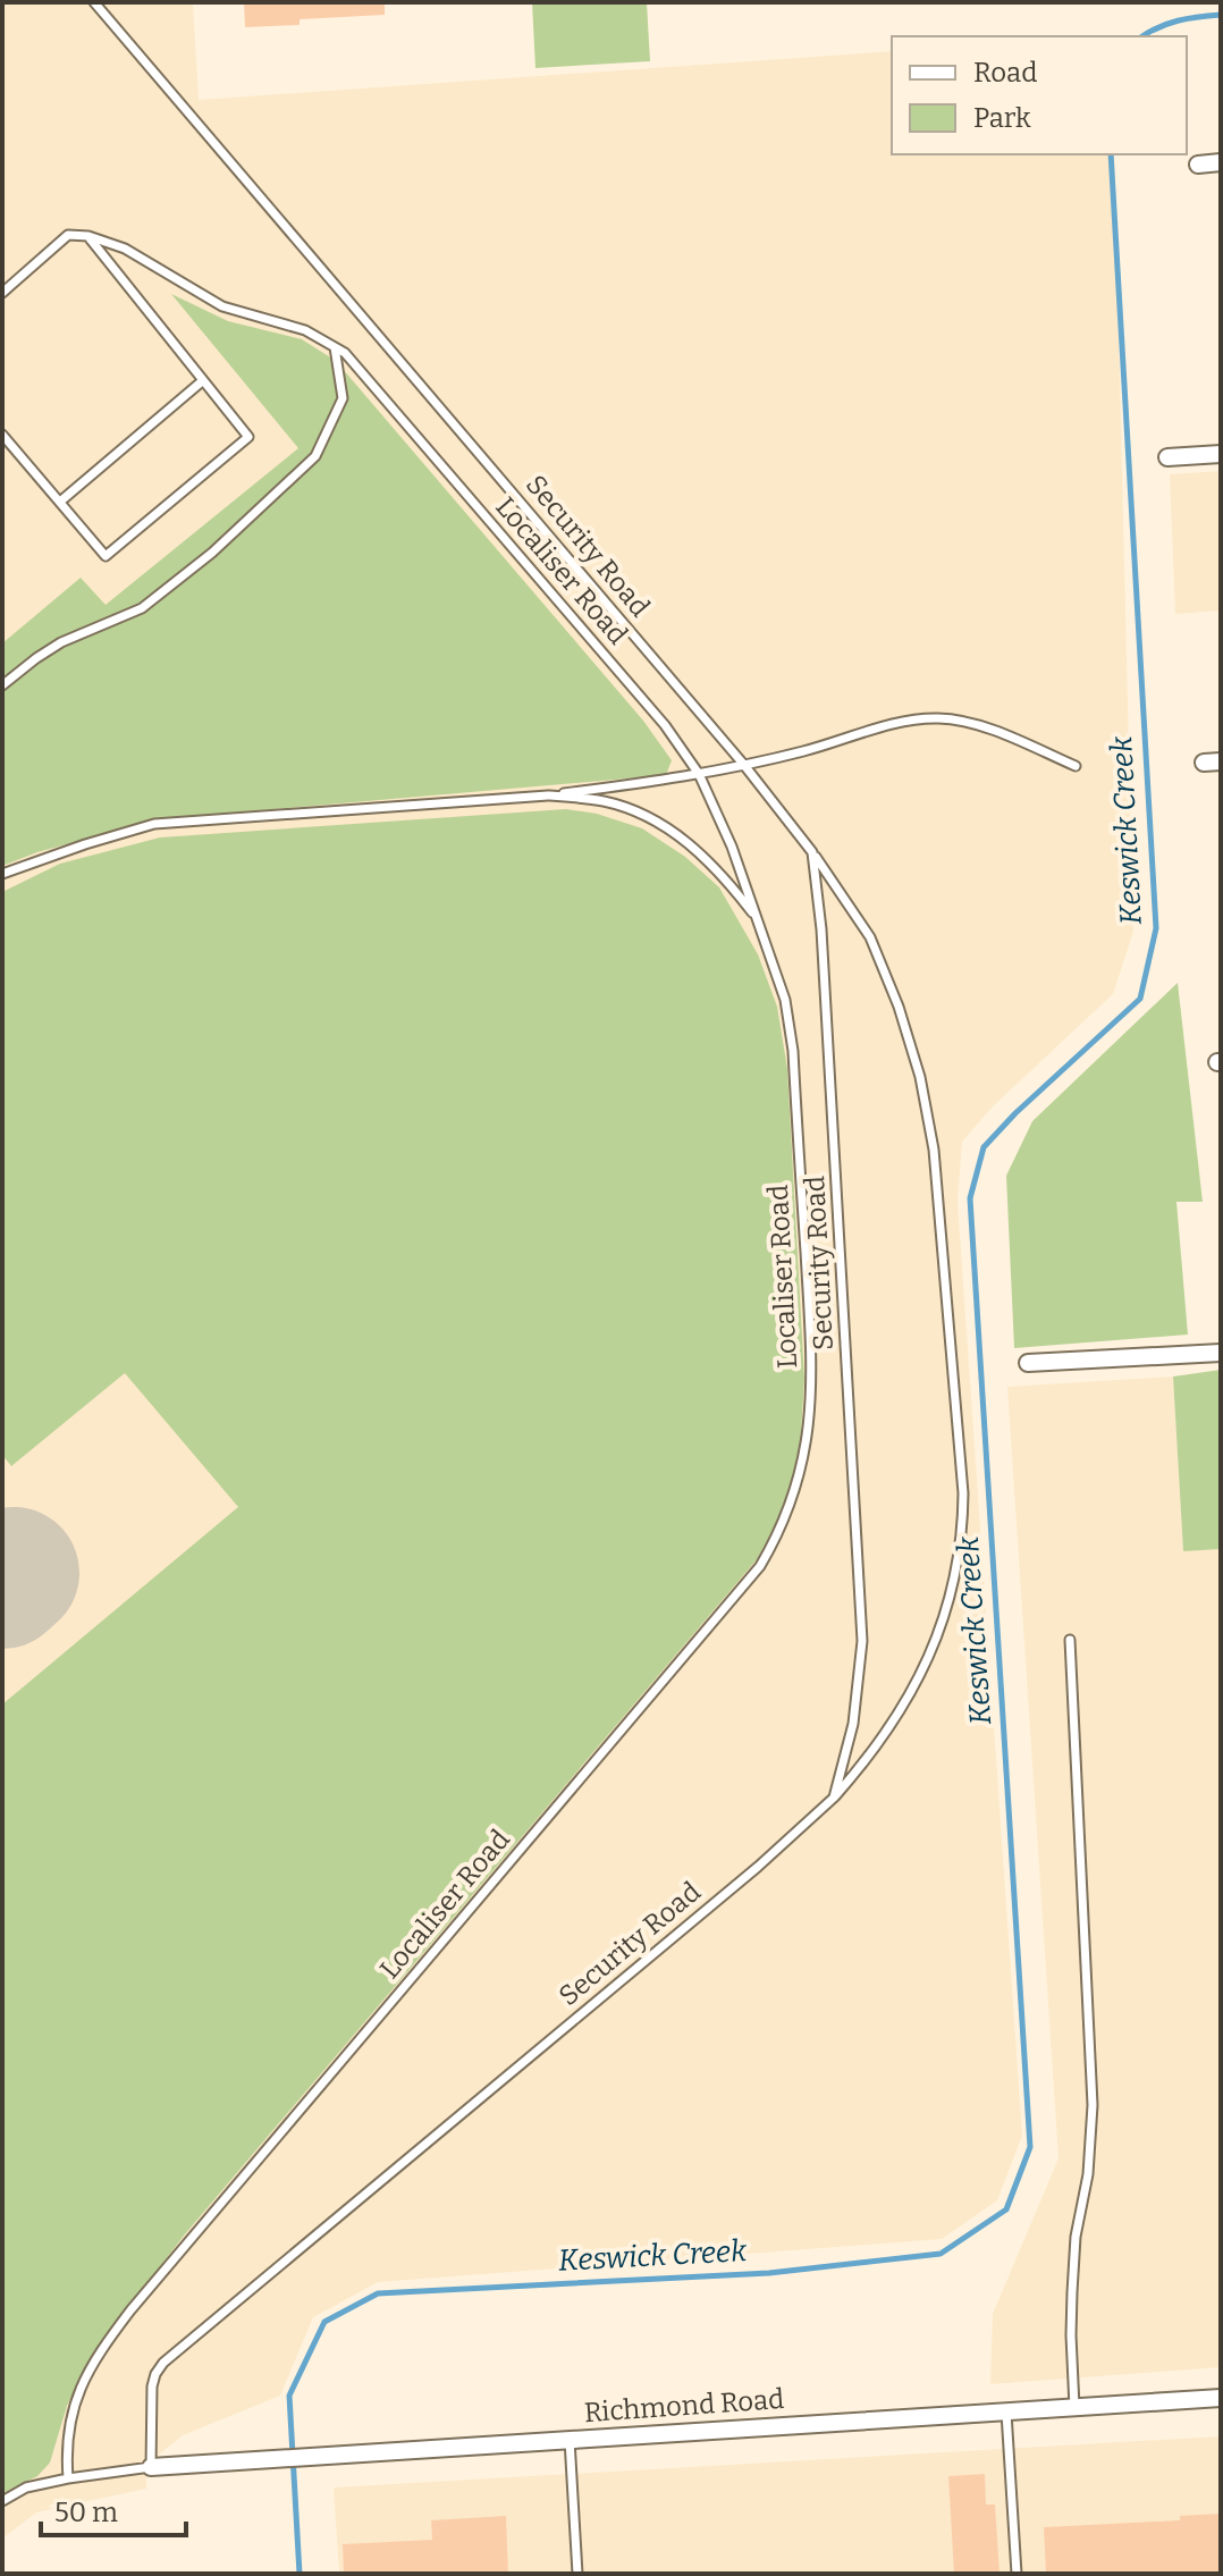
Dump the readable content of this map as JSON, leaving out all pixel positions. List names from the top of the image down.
{
  "streets": {
    "street": ["Richmond Road"],
    "lane": ["Security Road", "Localiser Road"]
  },
  "crossings": [
    ["Security Road", "Richmond Road"]
  ],
  "water": ["Keswick Creek"],
  "legend": ["Road", "Park"],
  "scale_bar": "50 m"
}
